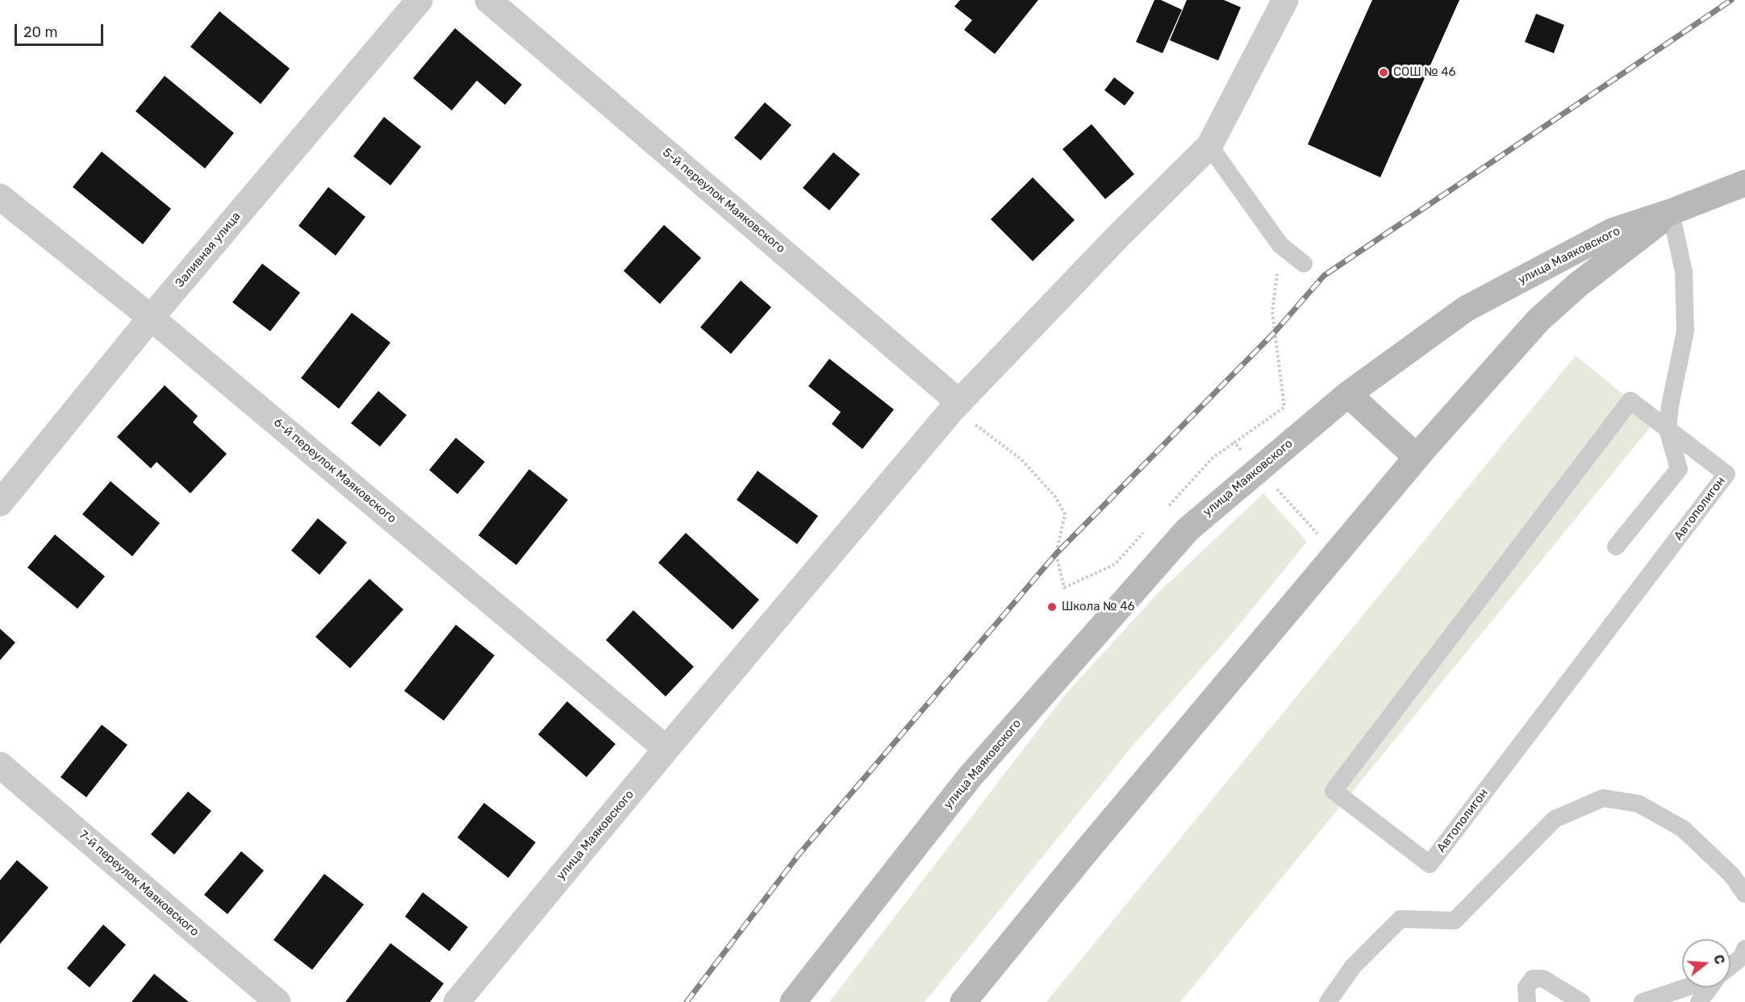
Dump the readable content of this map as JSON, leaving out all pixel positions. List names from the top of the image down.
{
  "streets": {
    "main road": ["улица Маяковского"],
    "street": [
      "5-й переулок Маяковского",
      "Заливная улица",
      "6-й переулок Маяковского",
      "7-й переулок Маяковского"
    ],
    "lane": ["Автополигон"]
  },
  "crossings": [
    ["5-й переулок Маяковского", "улица Маяковского"],
    ["Заливная улица", "6-й переулок Маяковского"],
    ["улица Маяковского", "6-й переулок Маяковского"]
  ],
  "places": ["СОШ № 46", "Школа № 46"],
  "scale_bar": "20 m",
  "north": "right"
}
